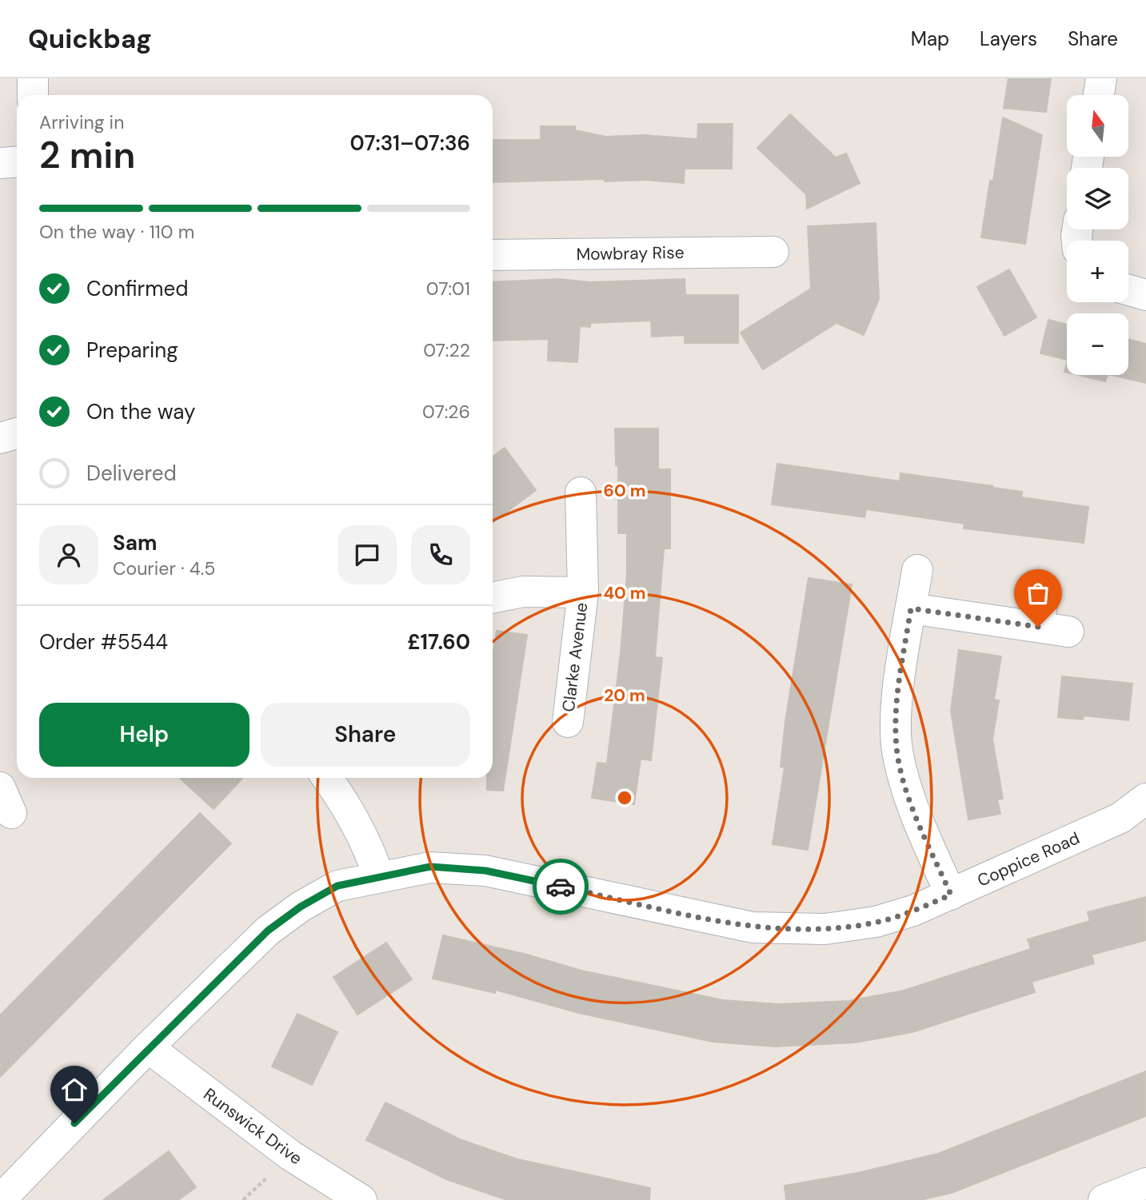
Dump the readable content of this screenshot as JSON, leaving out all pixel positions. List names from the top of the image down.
{
  "streets": {
    "street": [
      "Mowbray Rise",
      "Clarke Avenue",
      "Coppice Road",
      "Runswick Drive"
    ]
  },
  "crossings": [
    ["Coppice Road", "Runswick Drive"]
  ],
  "north": "top",
  "page": {
    "header": "Quickbag",
    "nav": ["Map", "Layers", "Share"],
    "map_buttons": ["+", "−"],
    "heading": ["2 min", "Arriving in", "07:31–07:36"],
    "panel": [
      "Sam",
      "Courier · 4.5",
      "Order #5544",
      "£17.60"
    ],
    "bar": "On the way · 110 m",
    "list": [
      ["Confirmed", "07:01"],
      ["Preparing", "07:22"],
      ["On the way", "07:26"],
      "Delivered"
    ],
    "buttons": ["Help", "Share"]
  },
  "rings": ["60 m", "40 m", "20 m"]
}
